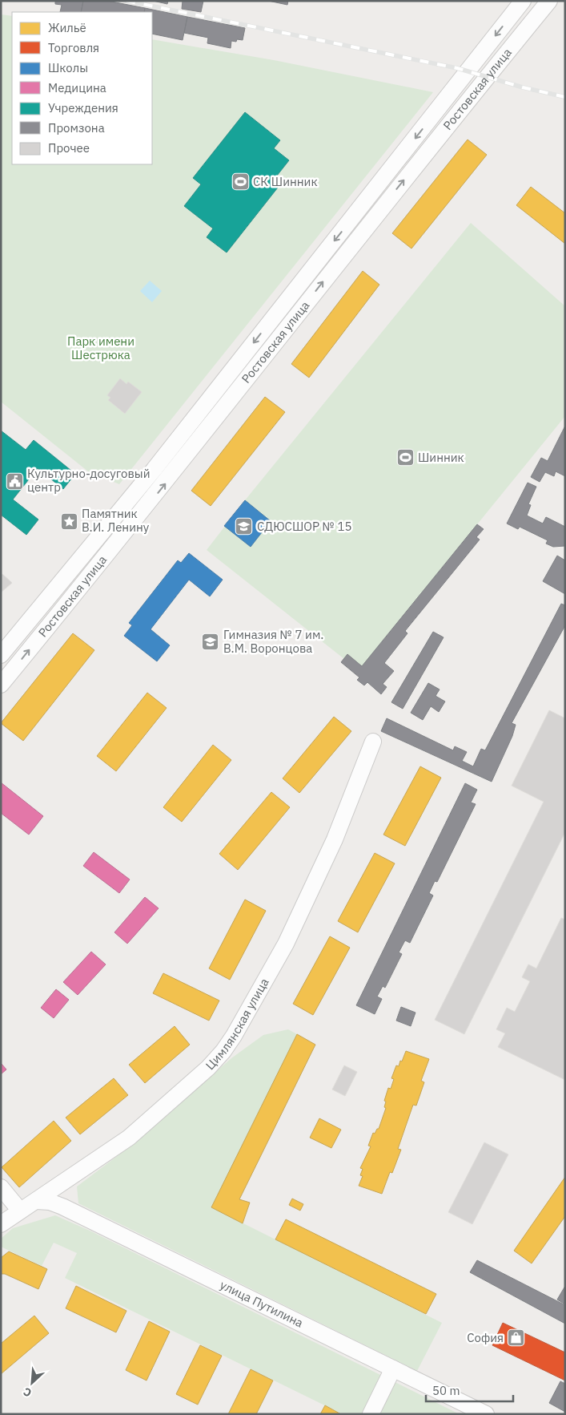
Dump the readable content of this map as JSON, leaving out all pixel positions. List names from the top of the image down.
{
  "streets": {
    "street": ["Ростовская улица", "Цимлянская улица", "улица Путилина"]
  },
  "crossings": [
    ["Цимлянская улица", "улица Путилина"]
  ],
  "parks": ["Парк имени Шестрюка"],
  "places": {
    "sports": ["СК Шинник", "Шинник"],
    "public building": ["Культурно-досуговый центр"],
    "place": ["Памятник В.И. Ленину"],
    "school or university": ["СДЮСШОР № 15", "Гимназия № 7 им. В.М. Воронцова"],
    "shop": ["София"]
  },
  "legend": [
    "Жильё",
    "Торговля",
    "Школы",
    "Медицина",
    "Учреждения",
    "Промзона",
    "Прочее"
  ],
  "scale_bar": "50 m",
  "north": "bottom left"
}
